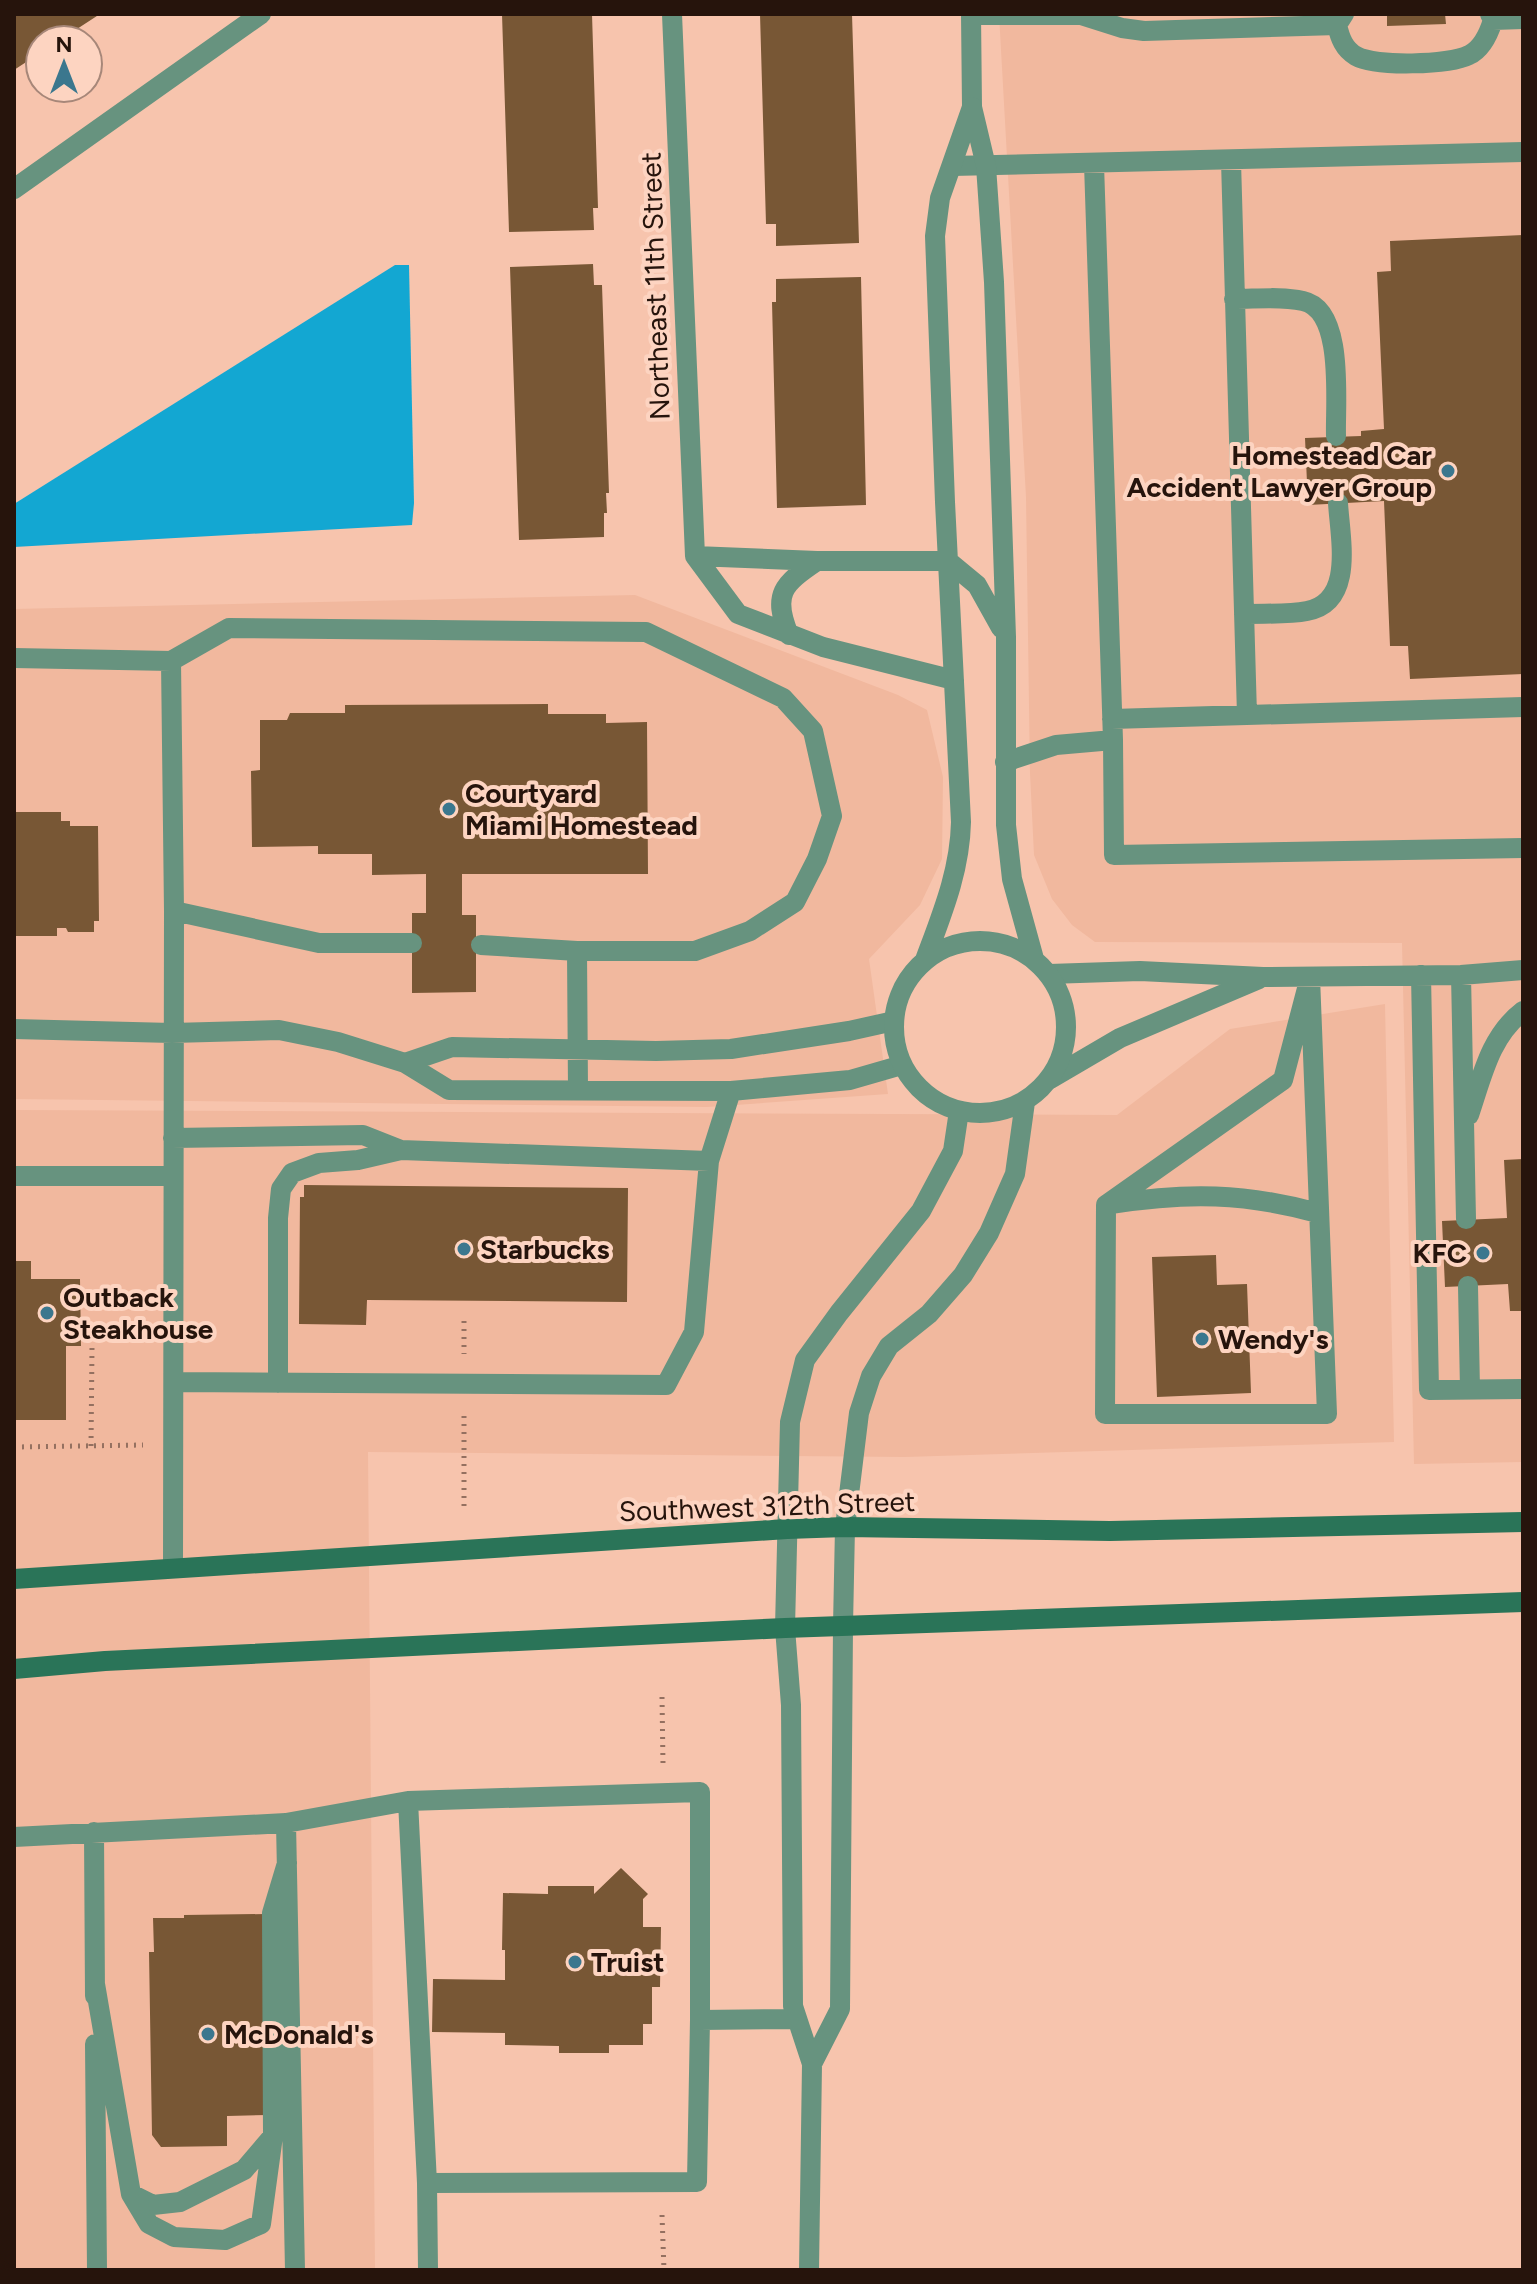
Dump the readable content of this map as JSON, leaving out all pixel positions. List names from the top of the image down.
{
  "streets": {
    "main road": ["Southwest 312th Street"],
    "street": ["Northeast 11th Street"]
  },
  "places": [
    "Homestead Car Accident Lawyer Group",
    "Courtyard Miami Homestead",
    "Starbucks",
    "KFC",
    "Outback Steakhouse",
    "Wendy's",
    "Truist",
    "McDonald's"
  ],
  "north": "top"
}
